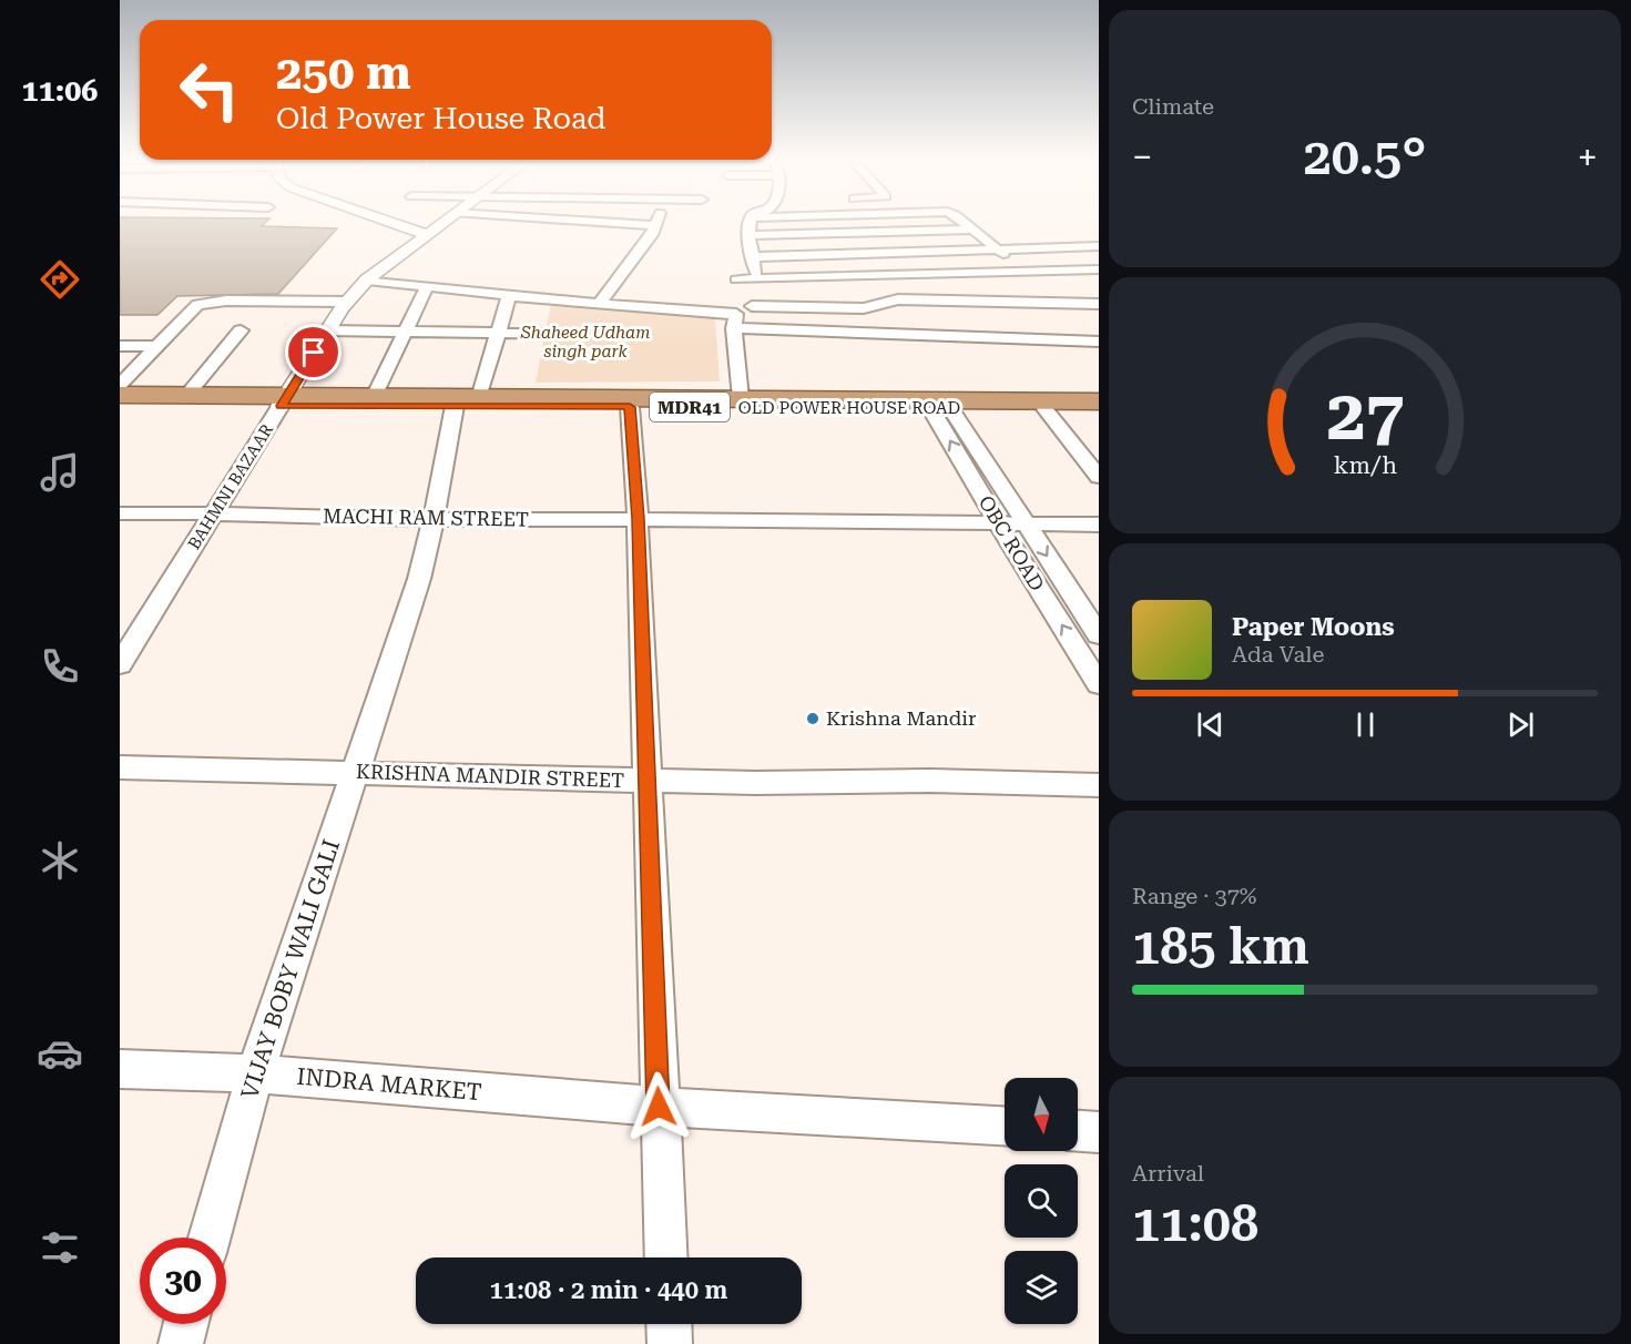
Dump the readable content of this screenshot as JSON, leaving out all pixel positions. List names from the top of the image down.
{
  "streets": {
    "highway": ["MDR41", "OLD POWER HOUSE ROAD"],
    "street": [
      "BAHMNI BAZAAR",
      "MACHI RAM STREET",
      "OBC ROAD",
      "KRISHNA MANDIR STREET",
      "VIJAY BOBY WALI GALI",
      "INDRA MARKET"
    ]
  },
  "crossings": [
    ["MDR41", "OLD POWER HOUSE ROAD"],
    ["MDR41", "BAHMNI BAZAAR"],
    ["OLD POWER HOUSE ROAD", "BAHMNI BAZAAR"],
    ["OLD POWER HOUSE ROAD", "OBC ROAD"],
    ["OLD POWER HOUSE ROAD", "VIJAY BOBY WALI GALI"],
    ["BAHMNI BAZAAR", "MACHI RAM STREET"],
    ["MACHI RAM STREET", "OBC ROAD"],
    ["MACHI RAM STREET", "VIJAY BOBY WALI GALI"],
    ["KRISHNA MANDIR STREET", "VIJAY BOBY WALI GALI"],
    ["VIJAY BOBY WALI GALI", "INDRA MARKET"]
  ],
  "parks": ["Shaheed Udham singh park"],
  "places": ["Krishna Mandir"],
  "north": "bottom",
  "page": {
    "tabs": "11:06",
    "tile": [
      "Climate",
      ["Range · 37%", "185 km"],
      ["Arrival", "11:08"]
    ],
    "turn": ["250 m", "Old Power House Road"],
    "heat": ["−", "20.5°", "+"],
    "song": ["Paper Moons", "Ada Vale"],
    "limit": "30",
    "trip": "11:08 · 2 min · 440 m",
    "gauge": ["27", "km/h"]
  }
}
